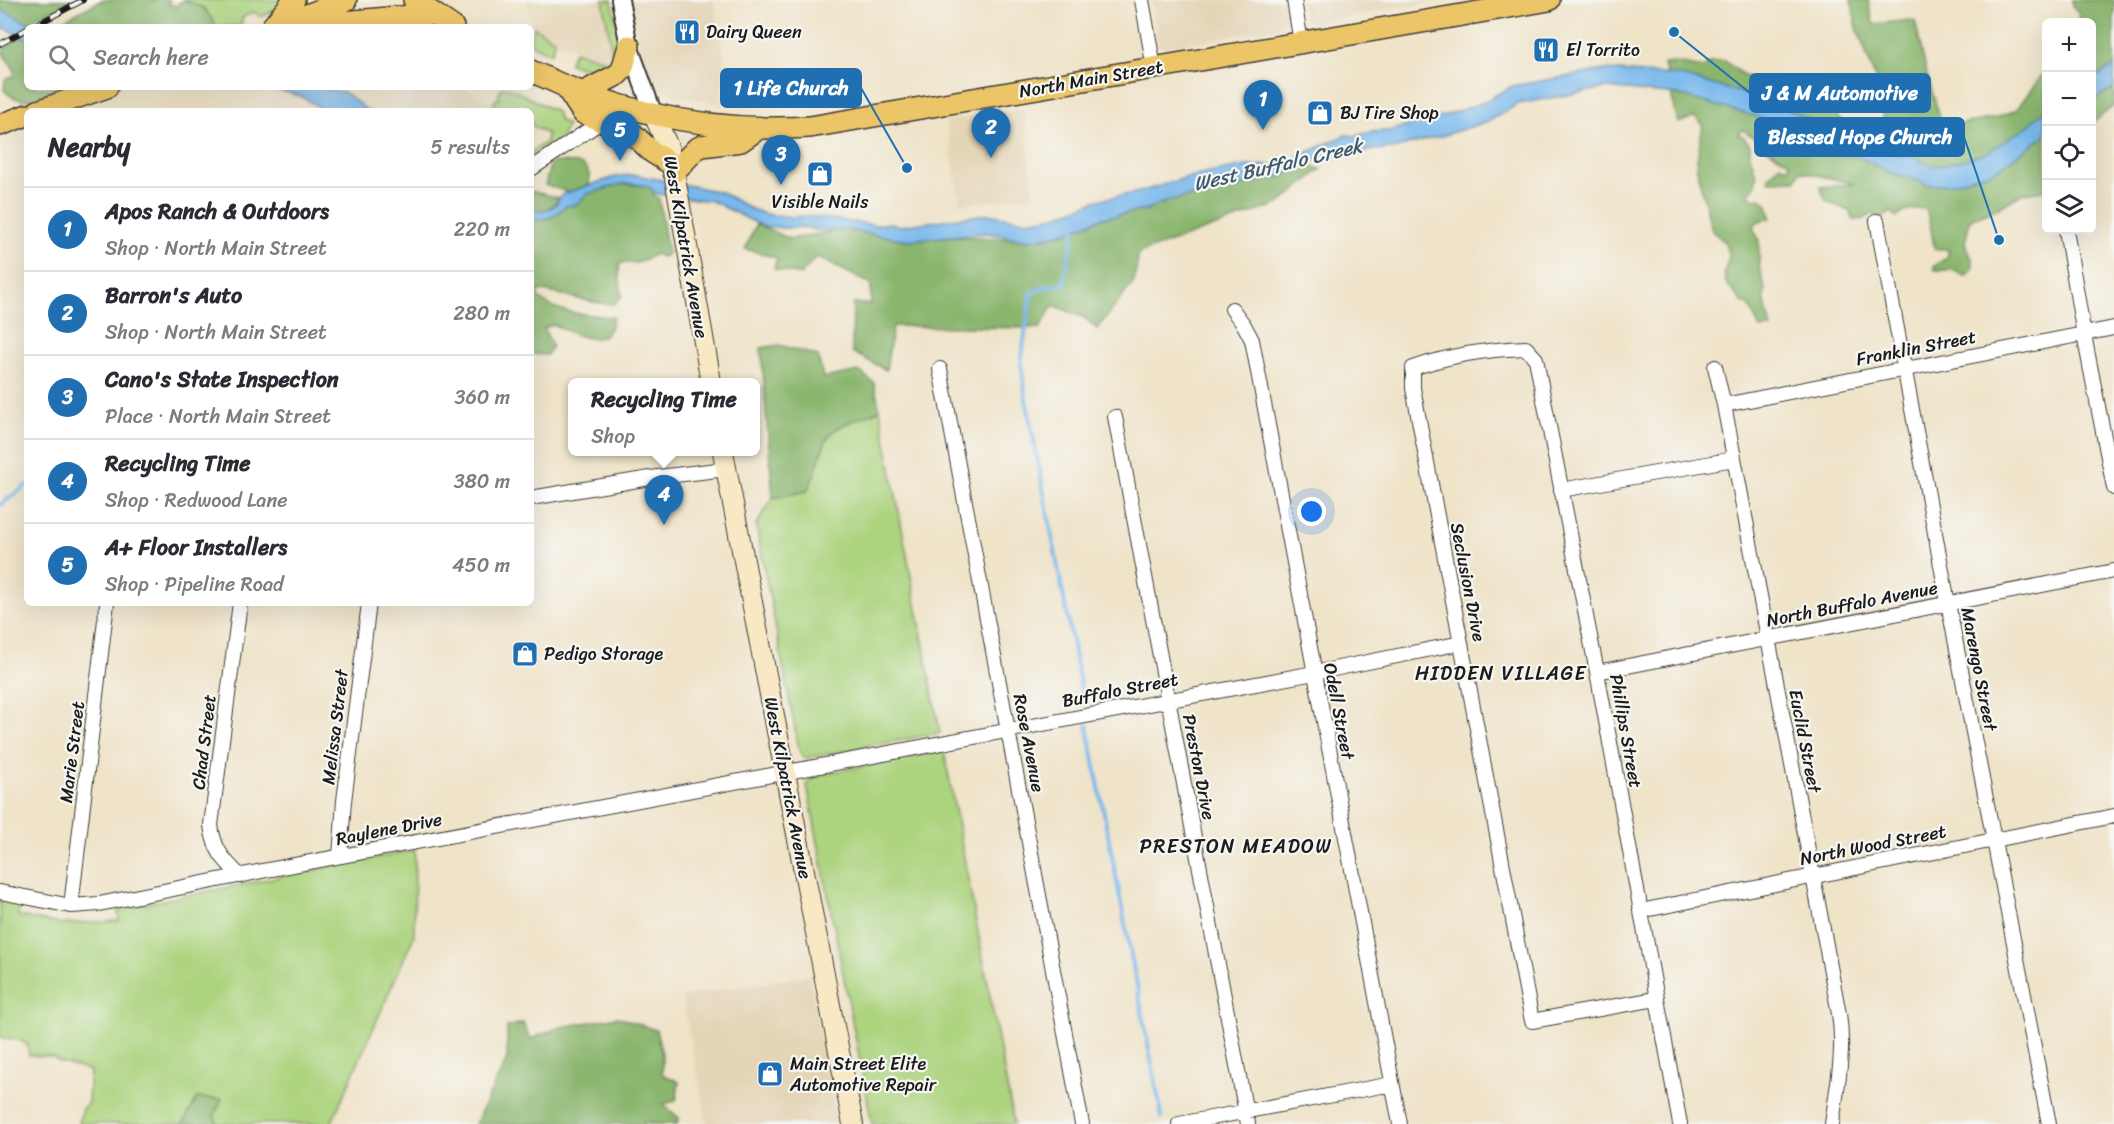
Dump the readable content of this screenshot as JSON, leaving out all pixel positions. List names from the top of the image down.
{
  "streets": {
    "main road": ["North Main Street", "West Kilpatrick Avenue"],
    "street": [
      "Franklin Street",
      "Seclusion Drive",
      "North Buffalo Avenue",
      "Marengo Street",
      "Buffalo Street",
      "Odell Street",
      "Melissa Street",
      "Phillips Street",
      "Euclid Street",
      "Chad Street",
      "Rose Avenue",
      "Marie Street",
      "Preston Drive",
      "Raylene Drive",
      "North Wood Street"
    ]
  },
  "crossings": [
    ["North Main Street", "West Kilpatrick Avenue"],
    ["West Kilpatrick Avenue", "Buffalo Street"],
    ["West Kilpatrick Avenue", "Raylene Drive"],
    ["Franklin Street", "Marengo Street"],
    ["Franklin Street", "Euclid Street"],
    ["Seclusion Drive", "Buffalo Street"],
    ["Seclusion Drive", "Phillips Street"],
    ["North Buffalo Avenue", "Marengo Street"],
    ["North Buffalo Avenue", "Phillips Street"],
    ["North Buffalo Avenue", "Euclid Street"],
    ["Marengo Street", "North Wood Street"],
    ["Buffalo Street", "Odell Street"],
    ["Buffalo Street", "Rose Avenue"],
    ["Buffalo Street", "Preston Drive"],
    ["Buffalo Street", "Raylene Drive"],
    ["Melissa Street", "Raylene Drive"],
    ["Phillips Street", "North Wood Street"],
    ["Euclid Street", "North Wood Street"],
    ["Chad Street", "Raylene Drive"],
    ["Marie Street", "Raylene Drive"]
  ],
  "districts": ["HIDDEN VILLAGE", "PRESTON MEADOW"],
  "water": ["West Buffalo Creek"],
  "places": {
    "restaurant": ["Dairy Queen", "El Torrito"],
    "other": ["J & M Automotive", "1 Life Church", "Blessed Hope Church"],
    "shop": [
      "BJ Tire Shop",
      "Visible Nails",
      "Pedigo Storage",
      "Main Street Elite Automotive Repair"
    ]
  },
  "page": {
    "map_buttons": ["+", "−"],
    "search": "Search here",
    "pins": [
      "1",
      "2",
      "5",
      "3",
      "4"
    ],
    "heading": ["Nearby", "5 results"],
    "list": [
      {
        "mark": "1",
        "name": "Apos Ranch & Outdoors",
        "note": "Shop · North Main Street",
        "value": "220 m"
      },
      {
        "mark": "2",
        "name": "Barron's Auto",
        "note": "Shop · North Main Street",
        "value": "280 m"
      },
      {
        "mark": "3",
        "name": "Cano's State Inspection",
        "note": "Place · North Main Street",
        "value": "360 m"
      },
      {
        "mark": "4",
        "name": "Recycling Time",
        "note": "Shop · Redwood Lane",
        "value": "380 m"
      },
      {
        "mark": "5",
        "name": "A+ Floor Installers",
        "note": "Shop · Pipeline Road",
        "value": "450 m"
      }
    ],
    "popup": ["Recycling Time", "Shop"]
  }
}
